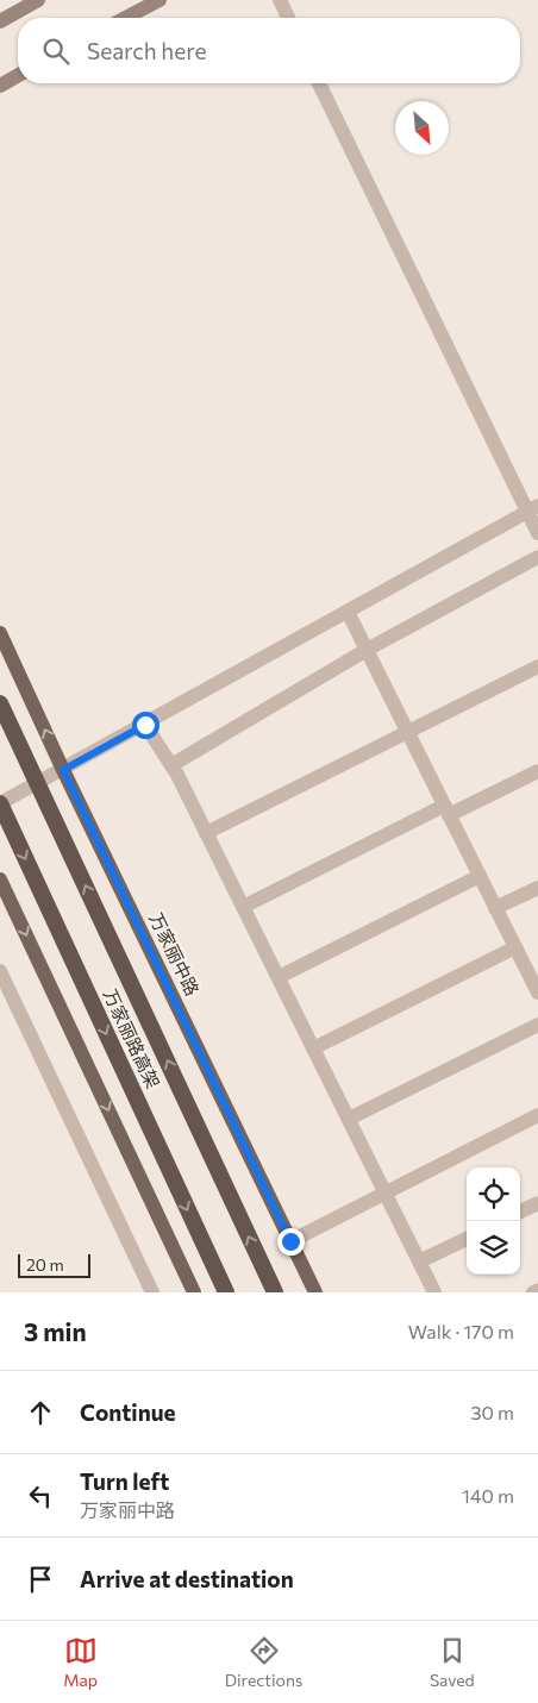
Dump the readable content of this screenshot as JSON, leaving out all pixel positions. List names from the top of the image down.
{
  "streets": {
    "highway": ["万家丽路高架"],
    "main road": ["万家丽中路"]
  },
  "scale_bar": "20 m",
  "north": "bottom right",
  "page": {
    "search": "Search here",
    "scale": "20 m",
    "heading": ["3 min", "Walk · 170 m"],
    "list": [
      ["Continue", "30 m"],
      ["Turn left", "万家丽中路", "140 m"],
      "Arrive at destination"
    ],
    "nav": ["Map", "Directions", "Saved"]
  }
}
